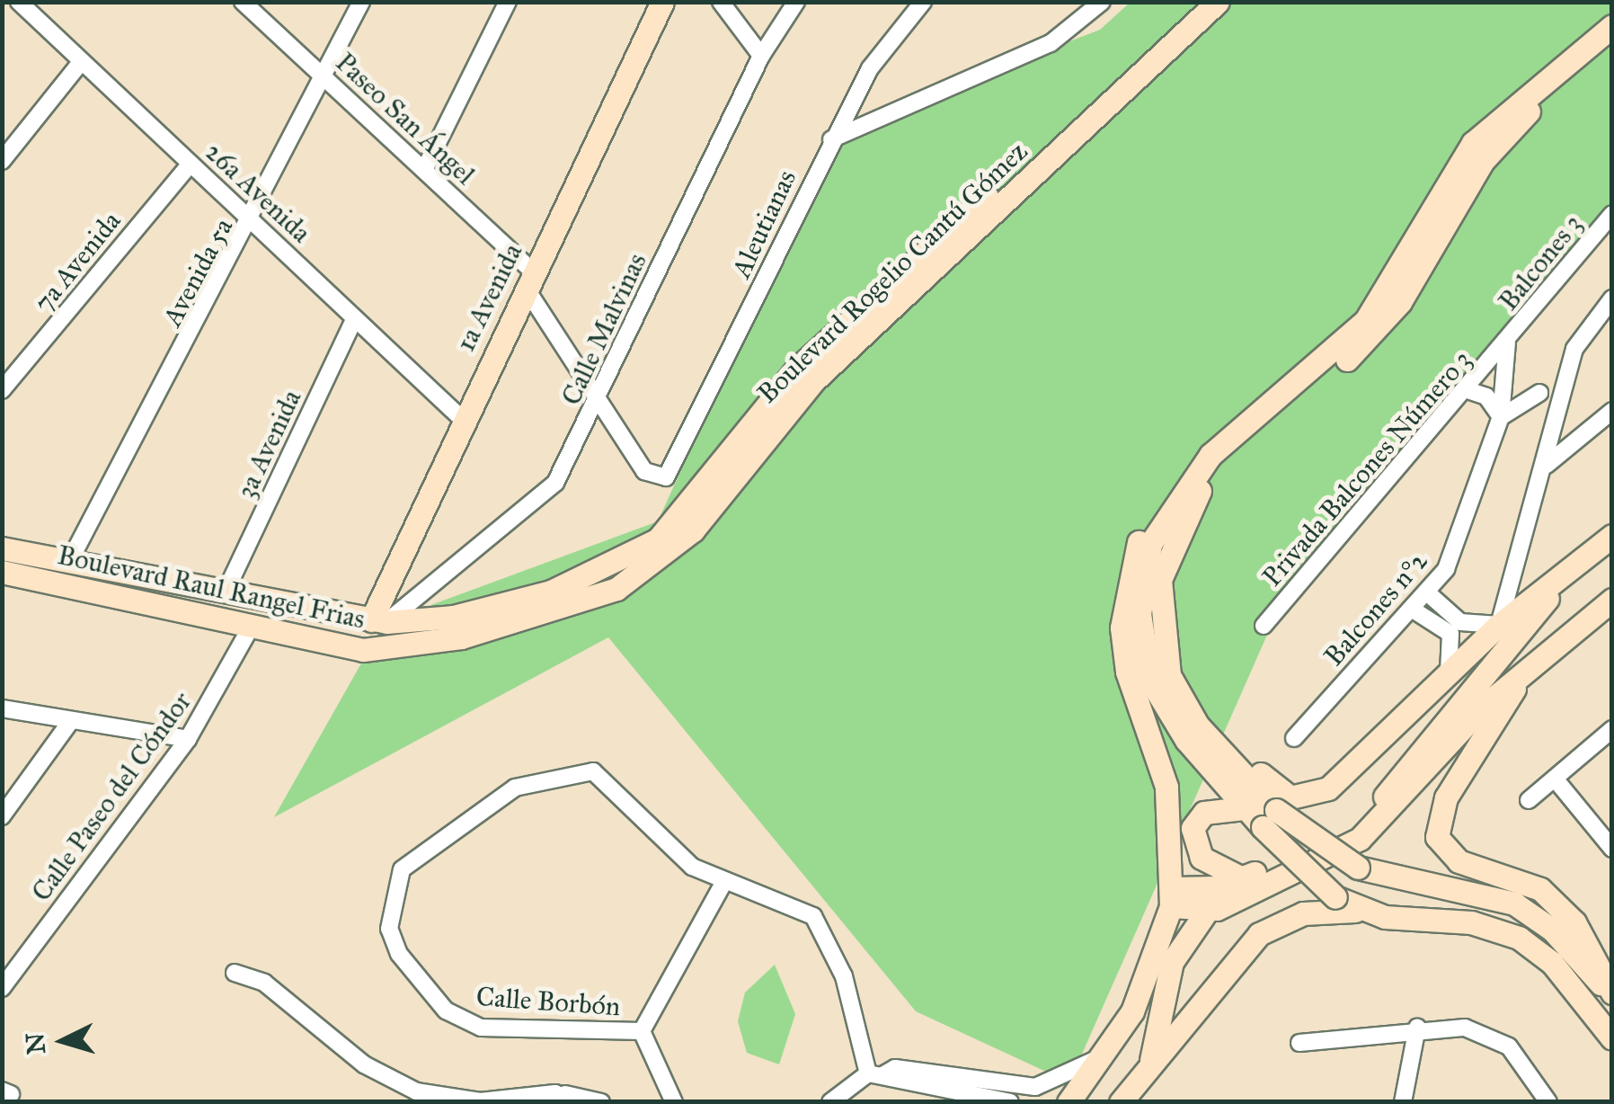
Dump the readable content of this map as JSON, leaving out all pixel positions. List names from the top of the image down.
{
  "streets": {
    "main road": ["Boulevard Rogelio Cantú Gómez", "1a Avenida", "Boulevard Raul Rangel Frias"],
    "street": [
      "Paseo San Ángel",
      "26a Avenida",
      "Aleutianas",
      "7a Avenida",
      "Balcones 3",
      "Avenida 5a",
      "Calle Malvinas",
      "3a Avenida",
      "Privada Balcones Número 3",
      "Balcones n°2",
      "Calle Paseo del Cóndor",
      "Calle Borbón"
    ]
  },
  "crossings": [
    ["Paseo San Ángel", "Aleutianas"],
    ["Paseo San Ángel", "Avenida 5a"],
    ["Paseo San Ángel", "1a Avenida"],
    ["Paseo San Ángel", "Calle Malvinas"],
    ["26a Avenida", "7a Avenida"],
    ["26a Avenida", "Avenida 5a"],
    ["26a Avenida", "1a Avenida"],
    ["26a Avenida", "3a Avenida"],
    ["Balcones 3", "Privada Balcones Número 3"],
    ["Balcones 3", "Balcones n°2"],
    ["Boulevard Rogelio Cantú Gómez", "Boulevard Raul Rangel Frias"],
    ["1a Avenida", "Calle Malvinas"],
    ["Privada Balcones Número 3", "Balcones n°2"],
    ["Boulevard Raul Rangel Frias", "Calle Paseo del Cóndor"]
  ],
  "north": "left"
}
